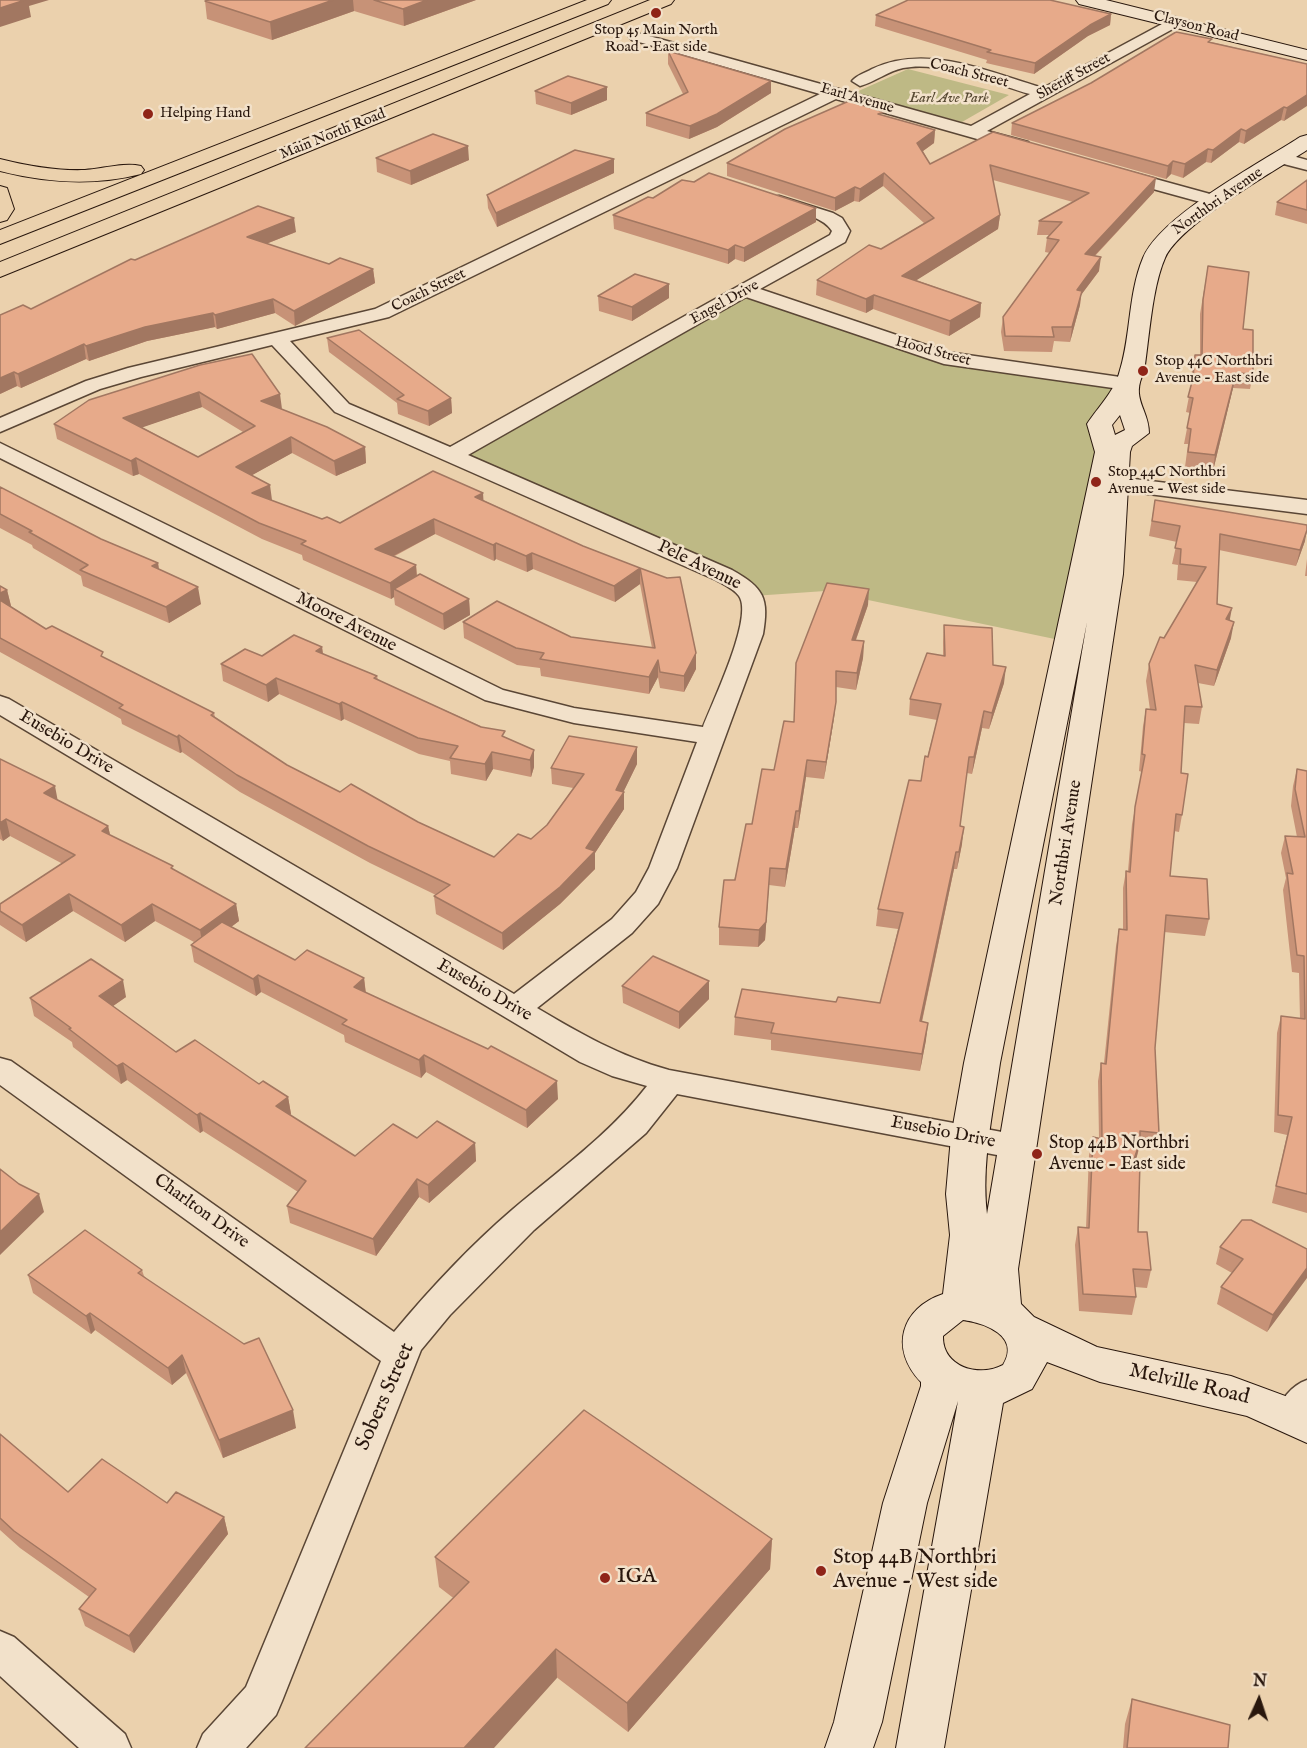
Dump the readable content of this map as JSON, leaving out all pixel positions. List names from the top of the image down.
{
  "streets": {
    "highway": ["Main North Road"],
    "street": [
      "Clayson Road",
      "Coach Street",
      "Sheriff Street",
      "Earl Avenue",
      "Northbri Avenue",
      "Engel Drive",
      "Hood Street",
      "Pele Avenue",
      "Moore Avenue",
      "Eusebio Drive",
      "Charlton Drive",
      "Melville Road",
      "Sobers Street"
    ]
  },
  "crossings": [
    ["Clayson Road", "Sheriff Street"],
    ["Coach Street", "Sheriff Street"],
    ["Coach Street", "Earl Avenue"],
    ["Coach Street", "Pele Avenue"],
    ["Sheriff Street", "Earl Avenue"],
    ["Northbri Avenue", "Hood Street"],
    ["Northbri Avenue", "Eusebio Drive"],
    ["Northbri Avenue", "Melville Road"],
    ["Engel Drive", "Hood Street"],
    ["Engel Drive", "Pele Avenue"],
    ["Pele Avenue", "Moore Avenue"],
    ["Pele Avenue", "Eusebio Drive"],
    ["Eusebio Drive", "Sobers Street"],
    ["Charlton Drive", "Sobers Street"]
  ],
  "parks": ["Earl Ave Park"],
  "places": [
    "Stop 45 Main North Road - East side",
    "Helping Hand",
    "Stop 44C Northbri Avenue - East side",
    "Stop 44C Northbri Avenue - West side",
    "Stop 44B Northbri Avenue - East side",
    "Stop 44B Northbri Avenue - West side",
    "IGA"
  ],
  "north": "top"
}
